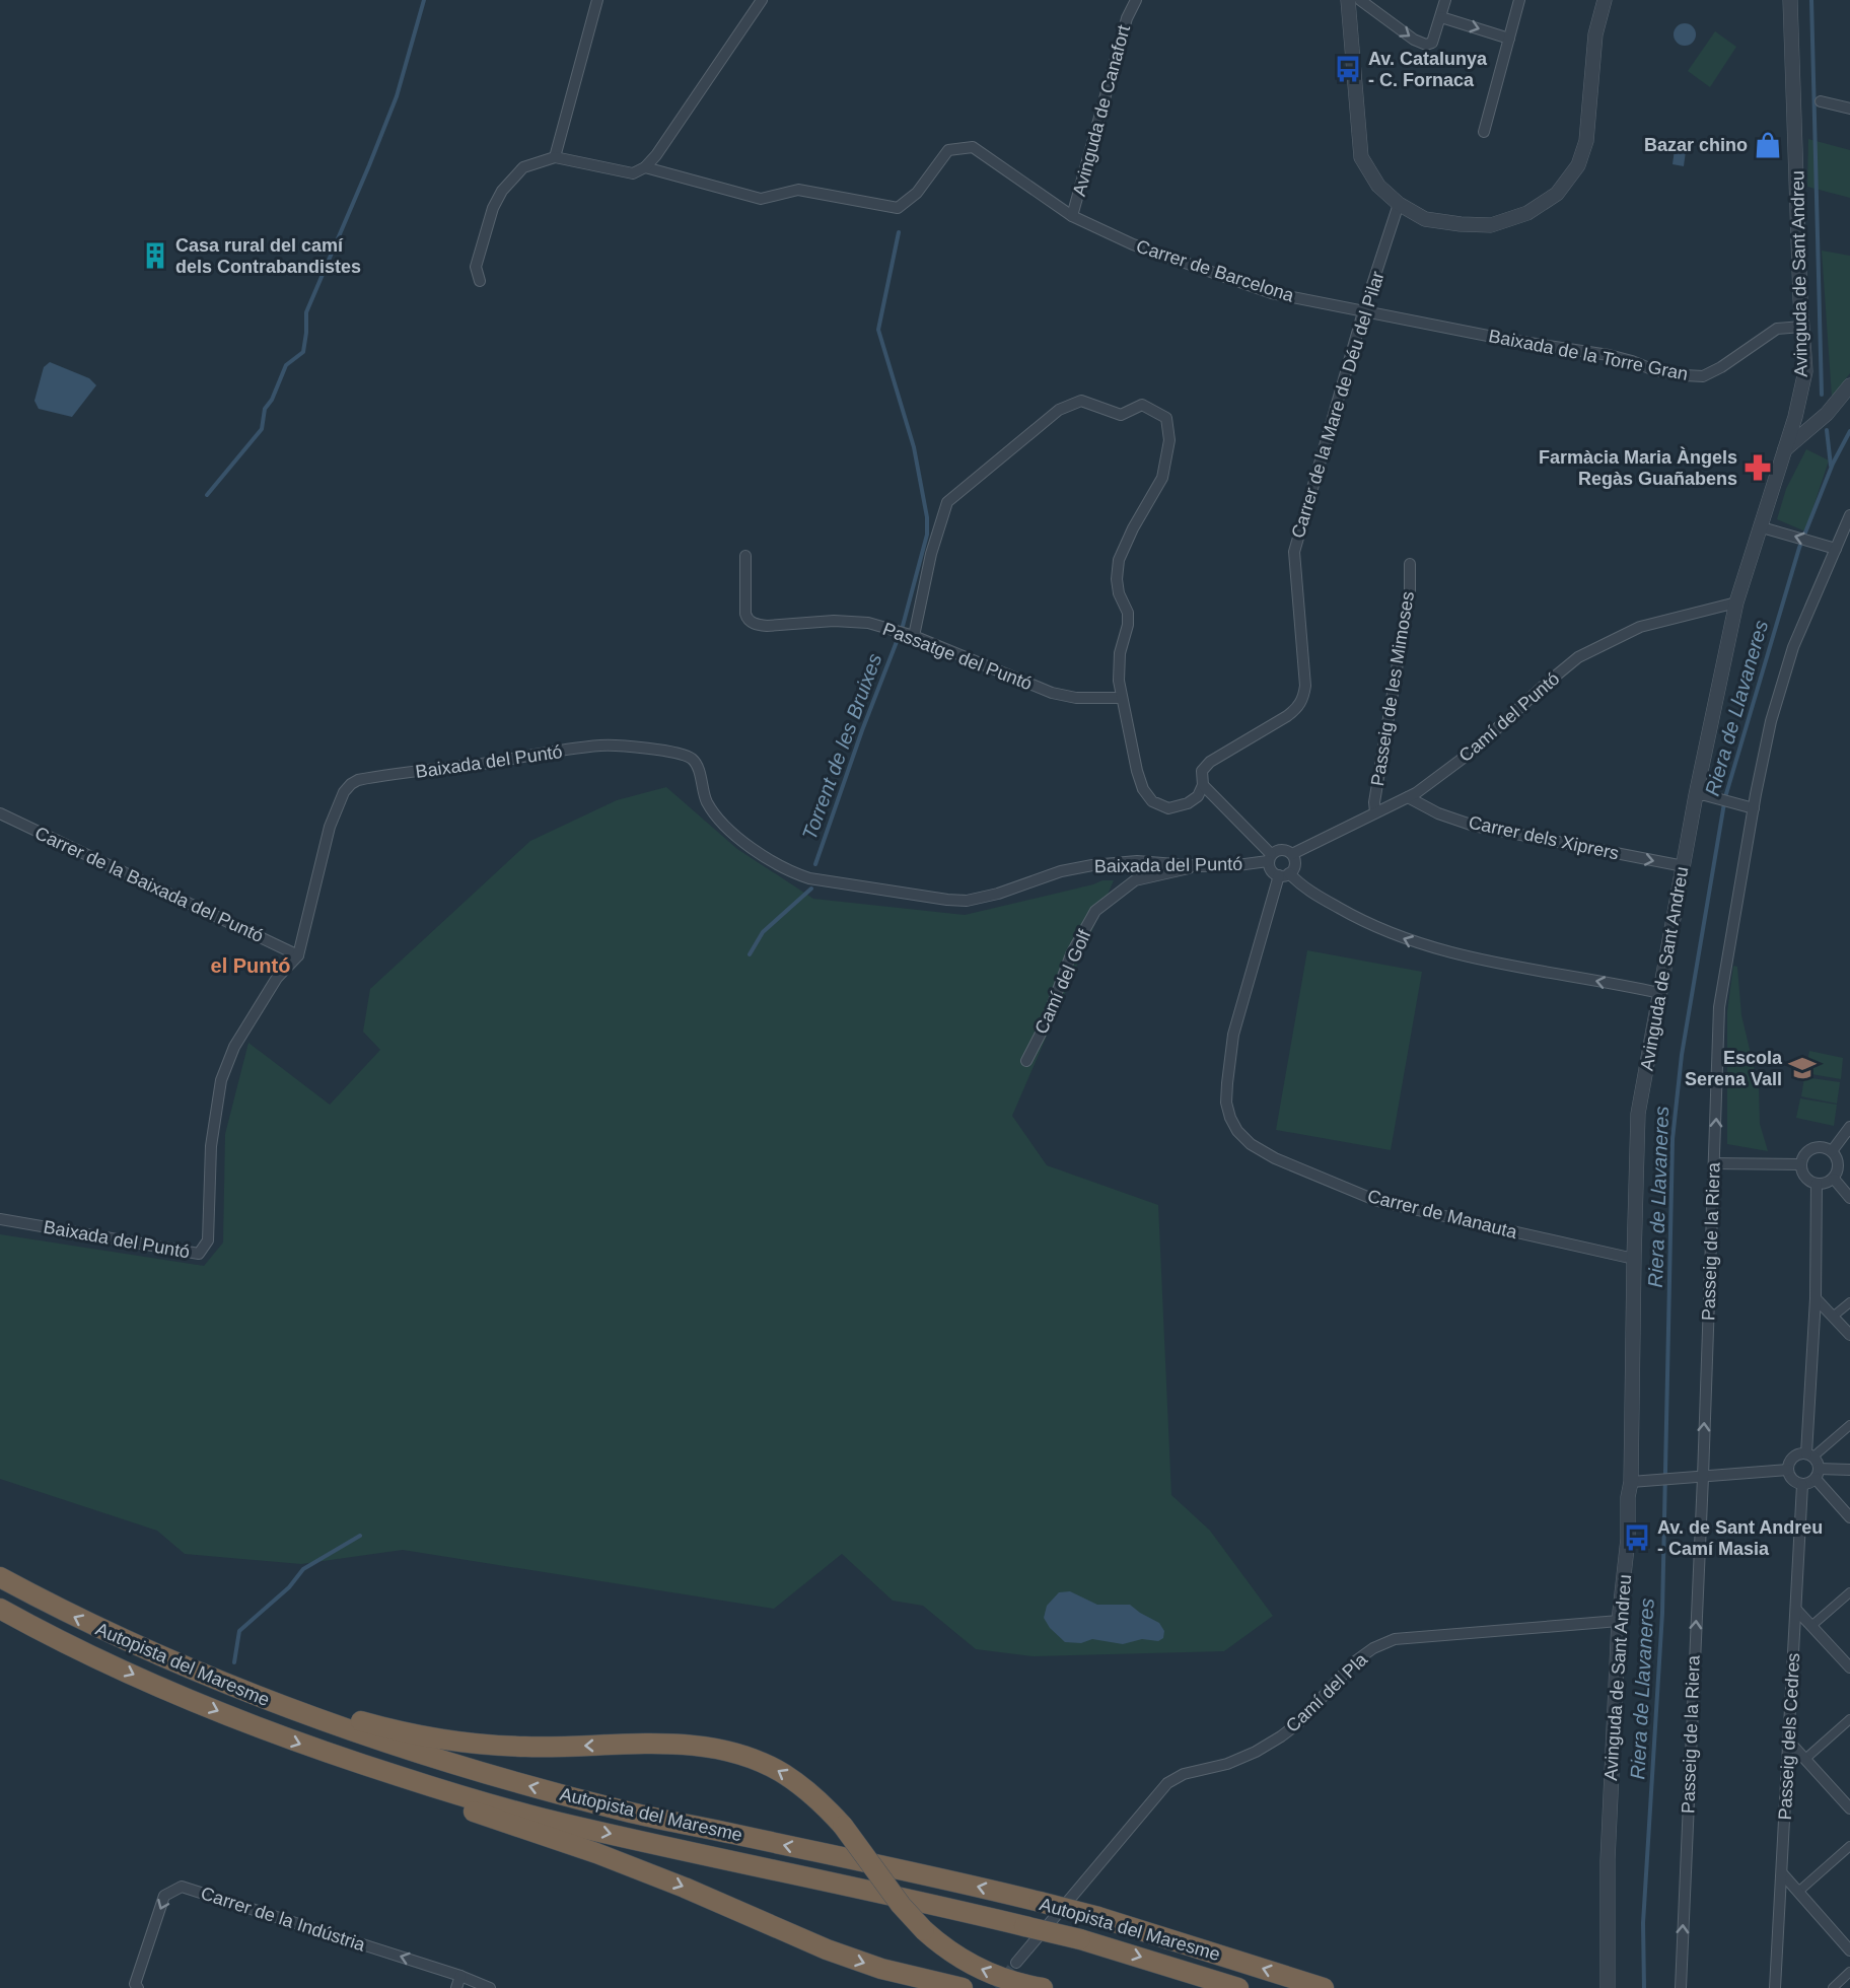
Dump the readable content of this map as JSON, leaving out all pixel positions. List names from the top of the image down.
{
  "streets": {
    "highway": ["Autopista del Maresme"],
    "street": [
      "Avinguda de Canafort",
      "Carrer de Barcelona",
      "Avinguda de Sant Andreu",
      "Baixada de la Torre Gran",
      "Carrer de la Mare de Déu del Pilar",
      "Passatge del Puntó",
      "Passeig de les Mimoses",
      "Camí del Puntó",
      "Baixada del Puntó",
      "Carrer dels Xiprers",
      "Carrer de la Baixada del Puntó",
      "Camí del Golf",
      "Carrer de Manauta",
      "Passeig de la Riera",
      "Camí del Pla",
      "Passeig dels Cedres",
      "Carrer de la Indústria"
    ]
  },
  "crossings": [
    ["Avinguda de Canafort", "Carrer de Barcelona"],
    ["Carrer de Barcelona", "Baixada de la Torre Gran"],
    ["Carrer de Barcelona", "Carrer de la Mare de Déu del Pilar"],
    ["Avinguda de Sant Andreu", "Baixada de la Torre Gran"],
    ["Avinguda de Sant Andreu", "Camí del Puntó"],
    ["Avinguda de Sant Andreu", "Carrer dels Xiprers"],
    ["Avinguda de Sant Andreu", "Carrer de Manauta"],
    ["Avinguda de Sant Andreu", "Camí del Pla"],
    ["Baixada de la Torre Gran", "Carrer de la Mare de Déu del Pilar"],
    ["Passeig de les Mimoses", "Camí del Puntó"],
    ["Camí del Puntó", "Baixada del Puntó"],
    ["Camí del Puntó", "Carrer dels Xiprers"],
    ["Camí del Puntó", "Carrer de Manauta"],
    ["Baixada del Puntó", "Carrer de la Baixada del Puntó"],
    ["Baixada del Puntó", "Camí del Golf"],
    ["Baixada del Puntó", "Carrer de Manauta"]
  ],
  "one_way": ["Carrer dels Xiprers", "Passeig de la Riera"],
  "districts": ["el Puntó"],
  "water": ["Riera de Llavaneres", "Torrent de les Bruixes"],
  "places": {
    "bus stop": ["Av. Catalunya - C. Fornaca", "Av. de Sant Andreu - Camí Masia"],
    "shop": ["Bazar chino"],
    "building": ["Casa rural del camí dels Contrabandistes"],
    "pharmacy": ["Farmàcia Maria Àngels Regàs Guañabens"],
    "school or university": ["Escola Serena Vall"]
  }
}
